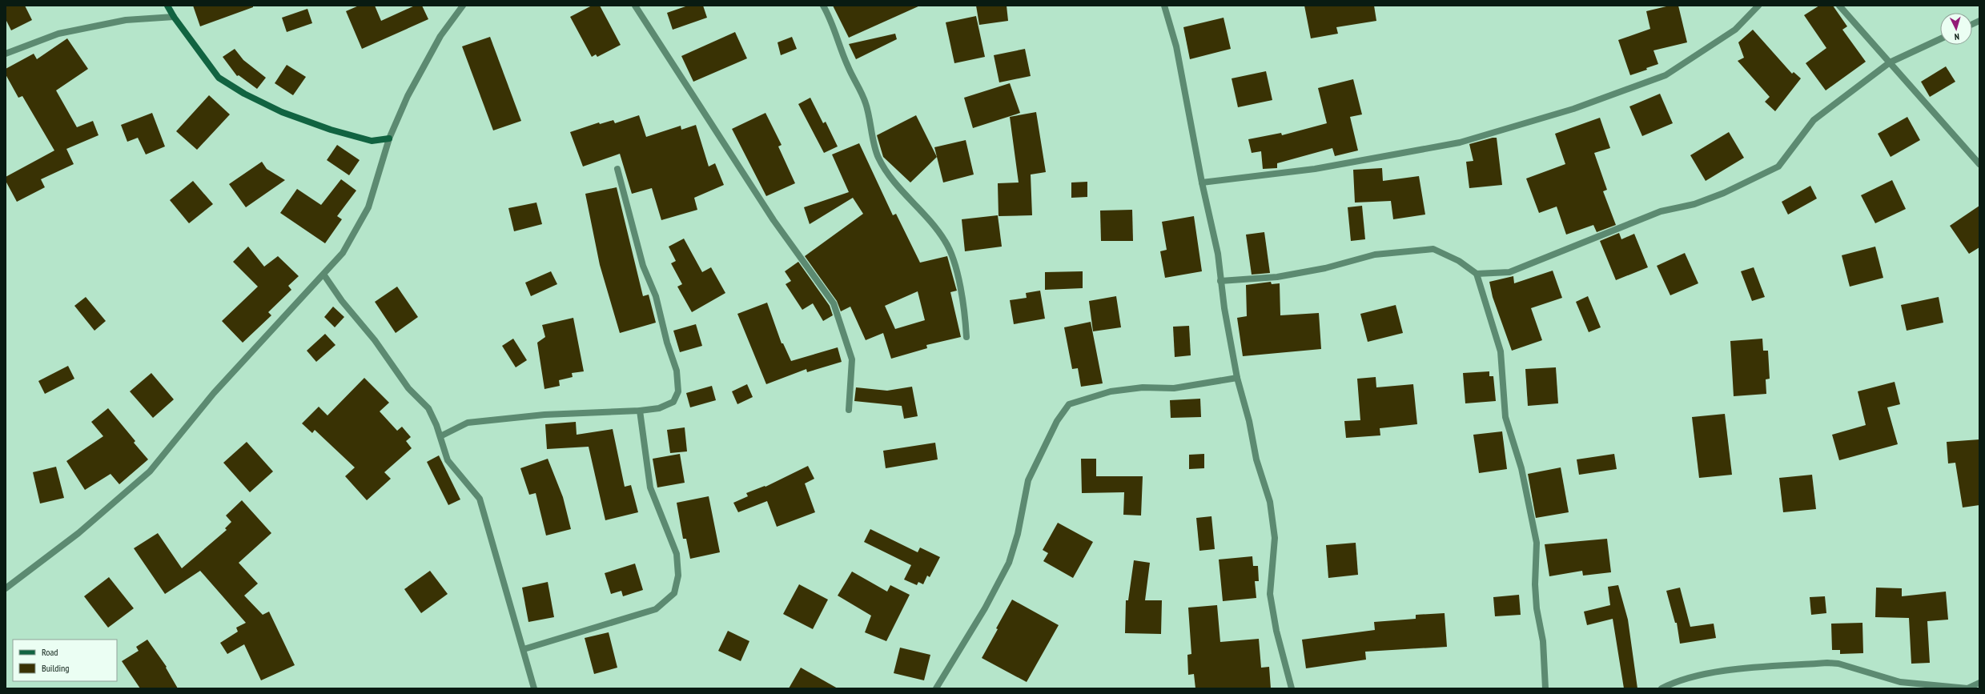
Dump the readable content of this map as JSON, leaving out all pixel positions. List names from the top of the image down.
{
  "legend": ["Road", "Building"],
  "north": "bottom"
}
